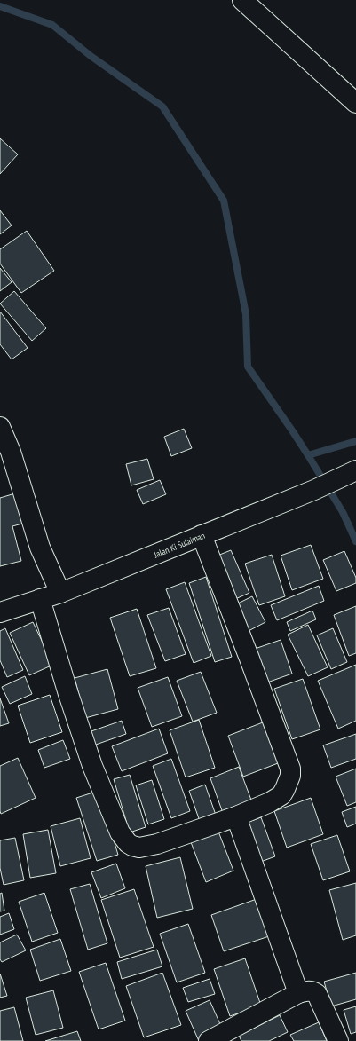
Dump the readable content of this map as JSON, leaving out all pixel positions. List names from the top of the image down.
{
  "streets": {
    "street": ["Jalan Ki Sulaiman"]
  }
}
